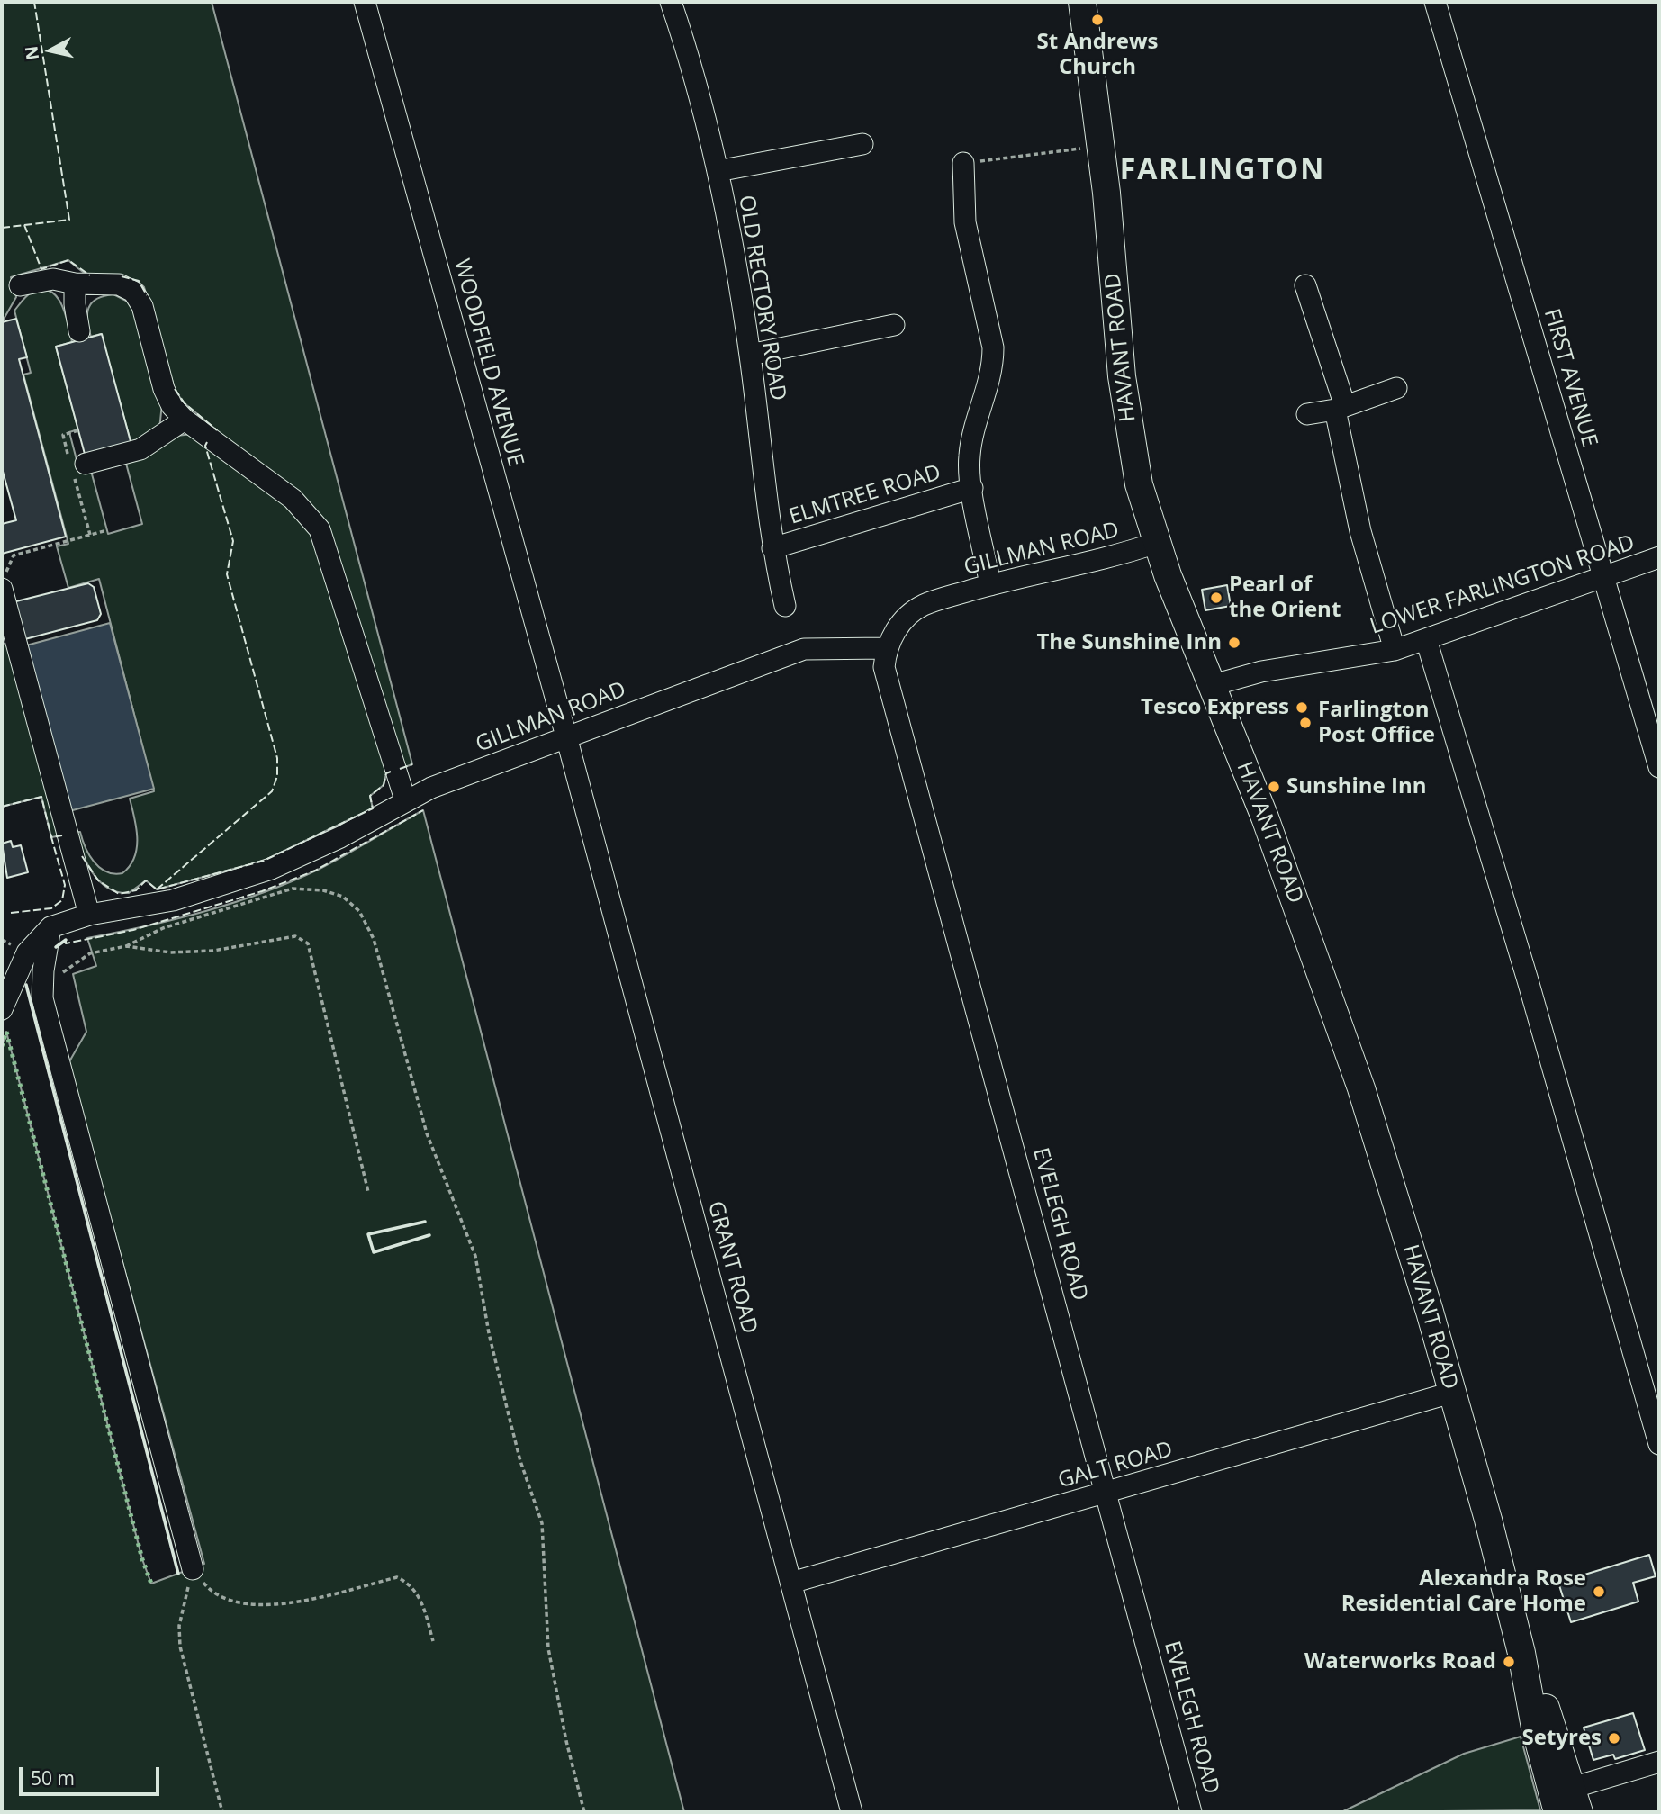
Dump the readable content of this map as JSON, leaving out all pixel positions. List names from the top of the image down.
{
  "streets": {
    "main road": ["HAVANT ROAD"],
    "street": [
      "OLD RECTORY ROAD",
      "WOODFIELD AVENUE",
      "FIRST AVENUE",
      "ELMTREE ROAD",
      "GILLMAN ROAD",
      "LOWER FARLINGTON ROAD",
      "EVELEGH ROAD",
      "GRANT ROAD",
      "GALT ROAD"
    ]
  },
  "crossings": [
    ["OLD RECTORY ROAD", "ELMTREE ROAD"],
    ["HAVANT ROAD", "GILLMAN ROAD"],
    ["HAVANT ROAD", "LOWER FARLINGTON ROAD"],
    ["HAVANT ROAD", "GALT ROAD"],
    ["WOODFIELD AVENUE", "GILLMAN ROAD"],
    ["WOODFIELD AVENUE", "GRANT ROAD"],
    ["FIRST AVENUE", "LOWER FARLINGTON ROAD"],
    ["GILLMAN ROAD", "EVELEGH ROAD"],
    ["GILLMAN ROAD", "GRANT ROAD"],
    ["EVELEGH ROAD", "GALT ROAD"],
    ["GRANT ROAD", "GALT ROAD"]
  ],
  "districts": ["FARLINGTON"],
  "places": [
    "St Andrews Church",
    "Pearl of the Orient",
    "The Sunshine Inn",
    "Tesco Express",
    "Farlington Post Office",
    "Sunshine Inn",
    "Alexandra Rose Residential Care Home",
    "Waterworks Road",
    "Setyres"
  ],
  "scale_bar": "50 m",
  "north": "left"
}
